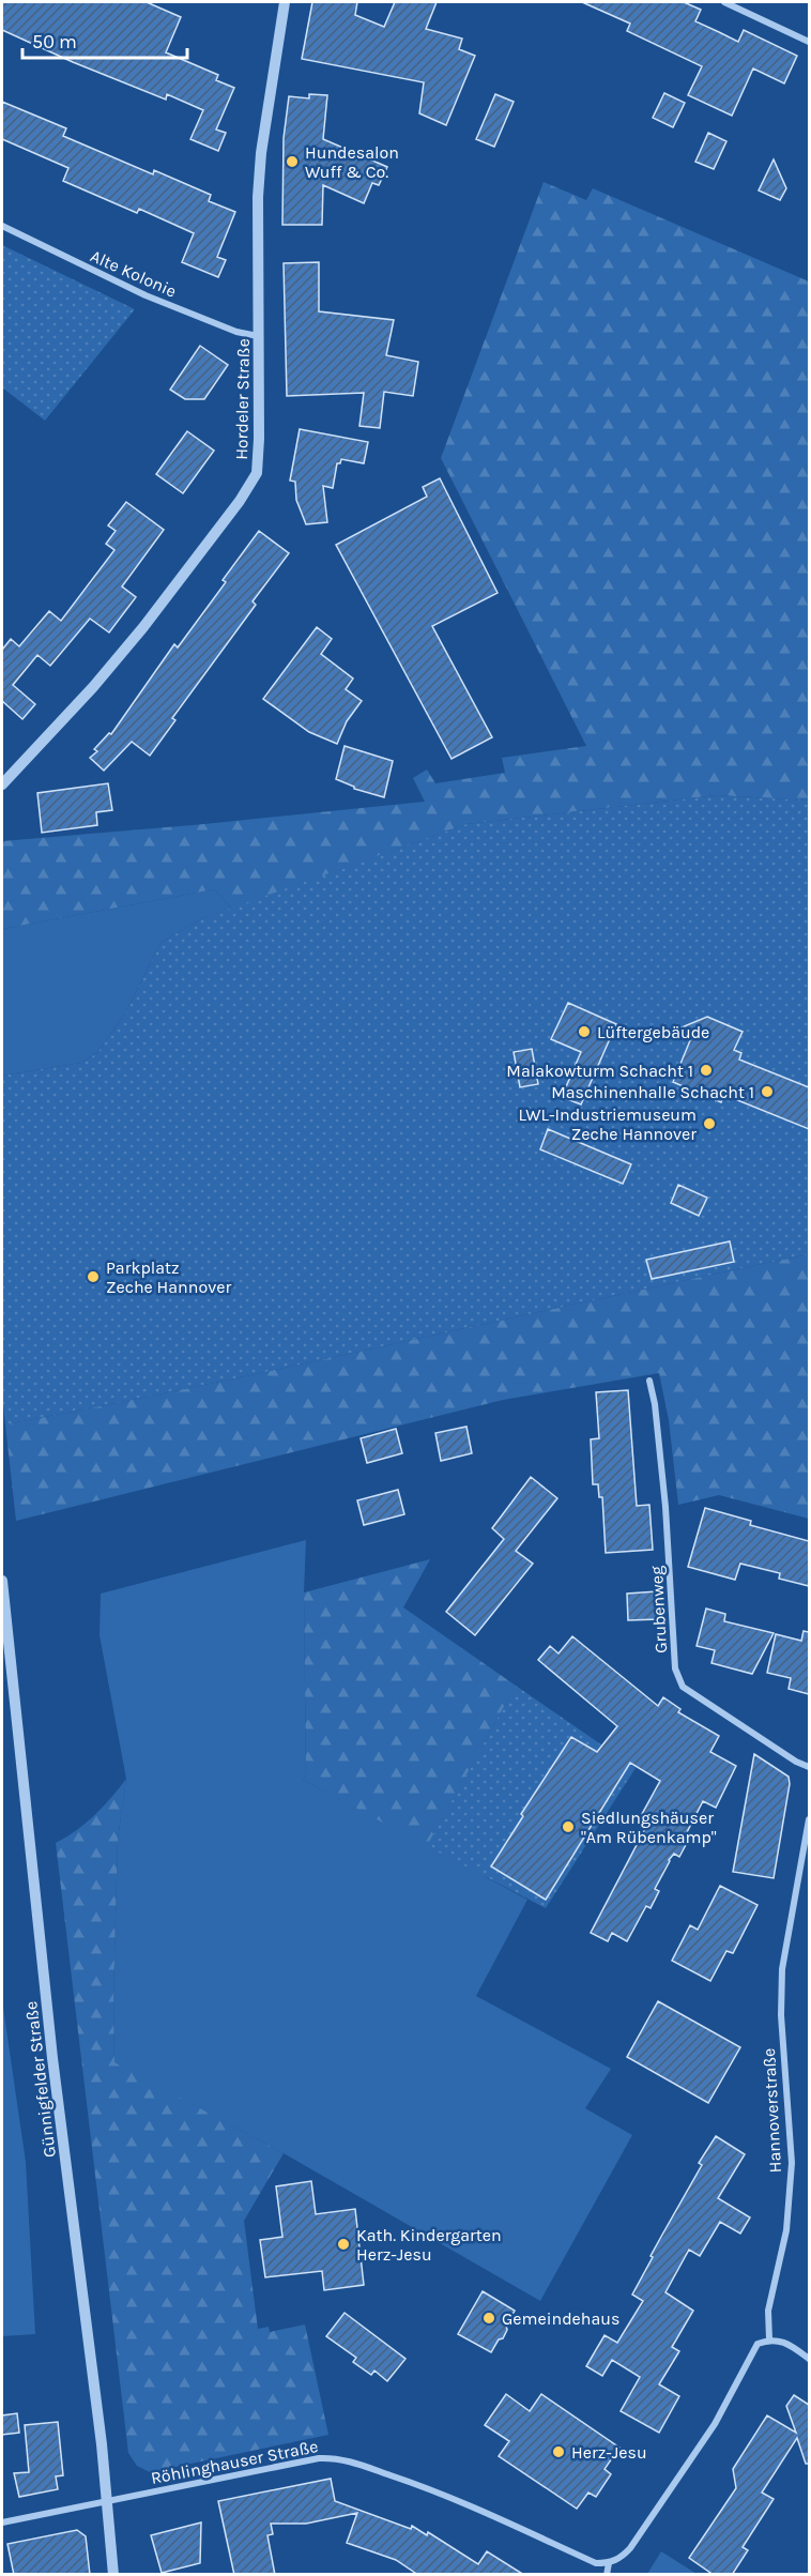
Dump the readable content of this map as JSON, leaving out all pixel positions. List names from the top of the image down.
{
  "streets": {
    "street": [
      "Alte Kolonie",
      "Hordeler Straße",
      "Grubenweg",
      "Günnigfelder Straße",
      "Hannoverstraße",
      "Röhlinghauser Straße"
    ]
  },
  "crossings": [
    ["Alte Kolonie", "Hordeler Straße"],
    ["Günnigfelder Straße", "Röhlinghauser Straße"]
  ],
  "places": [
    "Hundesalon Wuff & Co.",
    "Lüftergebäude",
    "Malakowturm Schacht 1",
    "Maschinenhalle Schacht 1",
    "LWL-Industriemuseum Zeche Hannover",
    "Parkplatz Zeche Hannover",
    "Siedlungshäuser \"Am Rübenkamp\"",
    "Kath. Kindergarten Herz-Jesu",
    "Gemeindehaus",
    "Herz-Jesu"
  ],
  "scale_bar": "50 m"
}
